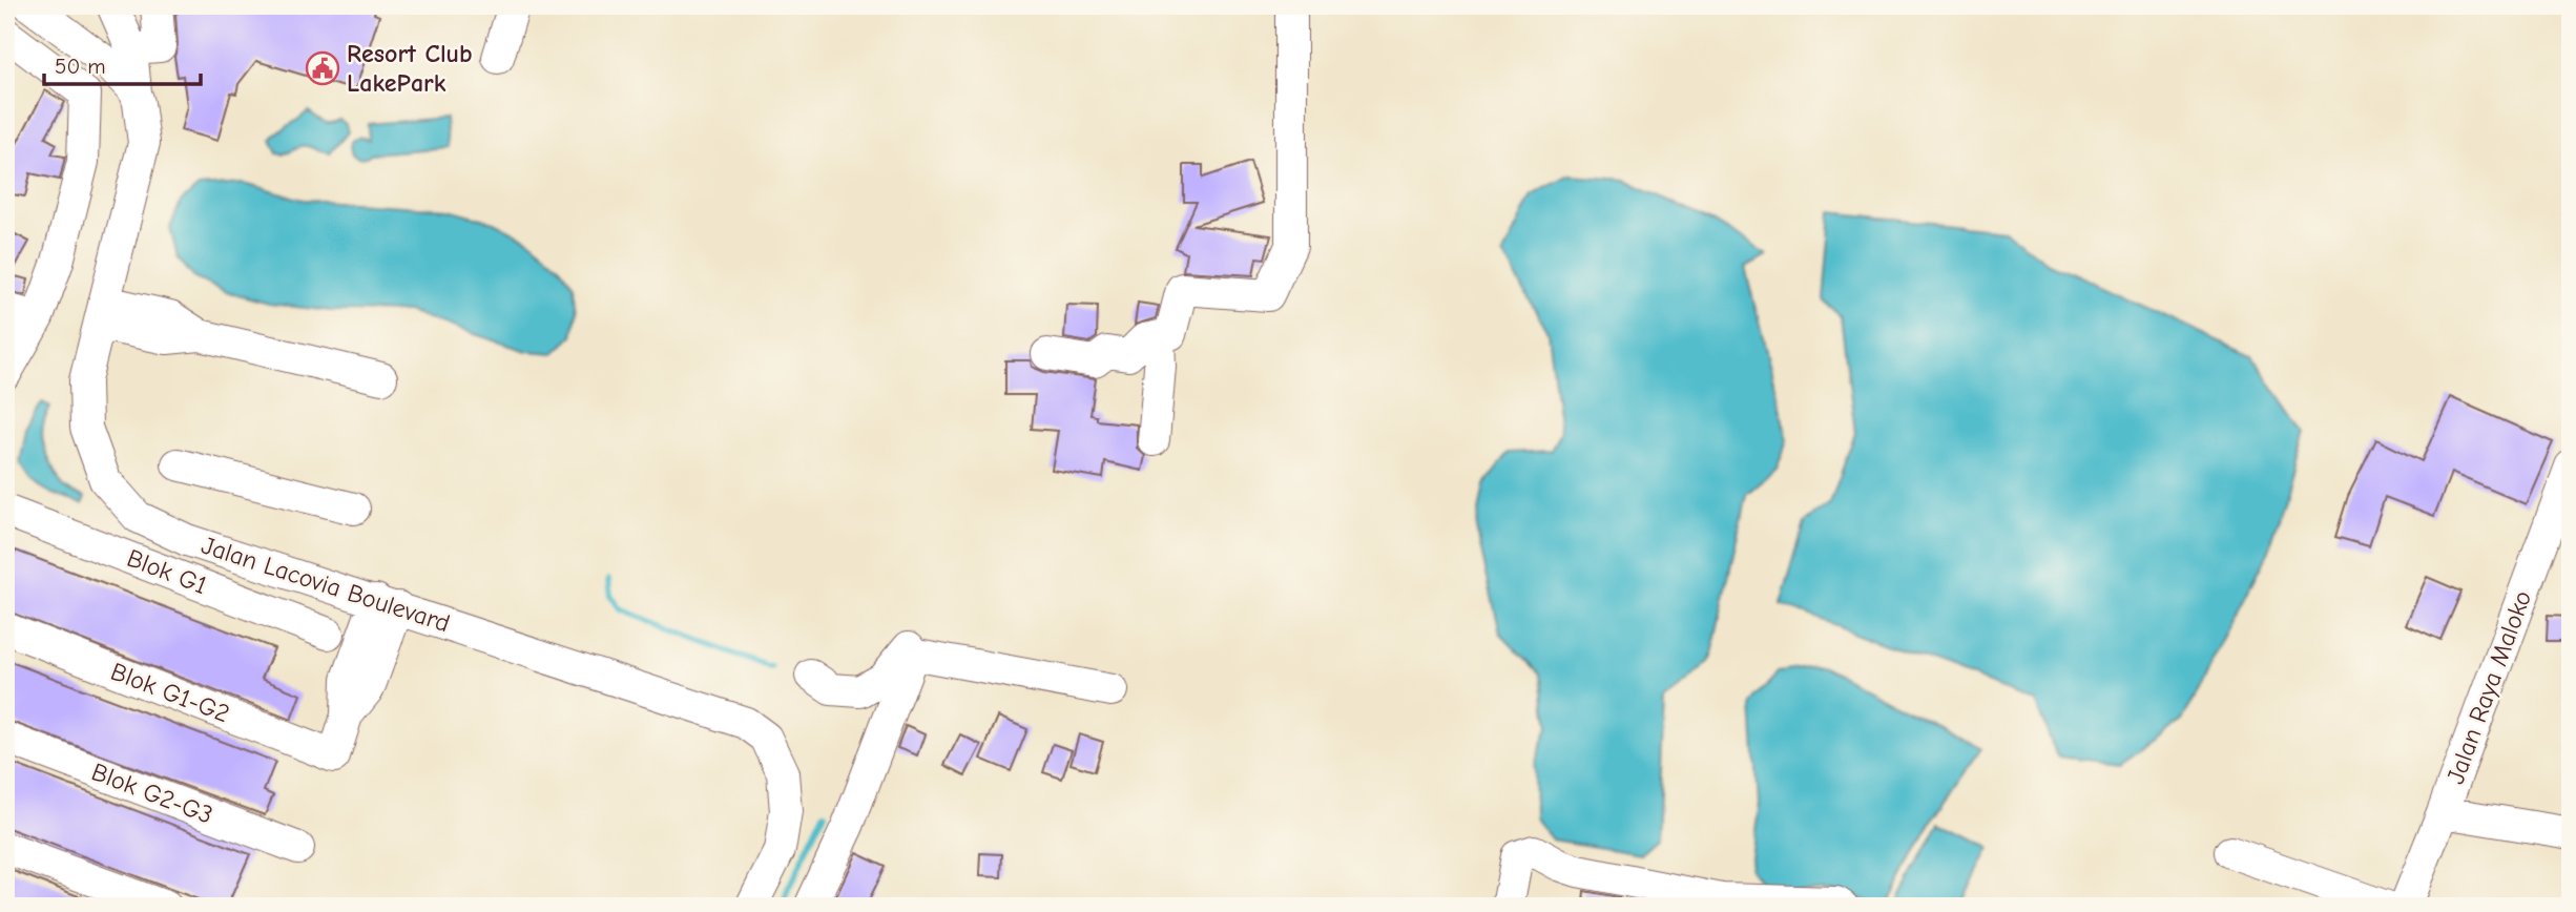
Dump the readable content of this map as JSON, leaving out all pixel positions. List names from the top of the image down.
{
  "streets": {
    "street": [
      "Blok G1",
      "Jalan Lacovia Boulevard",
      "Jalan Raya Maloko",
      "Blok G1-G2",
      "Blok G2-G3"
    ]
  },
  "crossings": [
    ["Jalan Lacovia Boulevard", "Blok G1-G2"]
  ],
  "places": {
    "public building": ["Resort Club LakePark"]
  },
  "scale_bar": "50 m"
}
